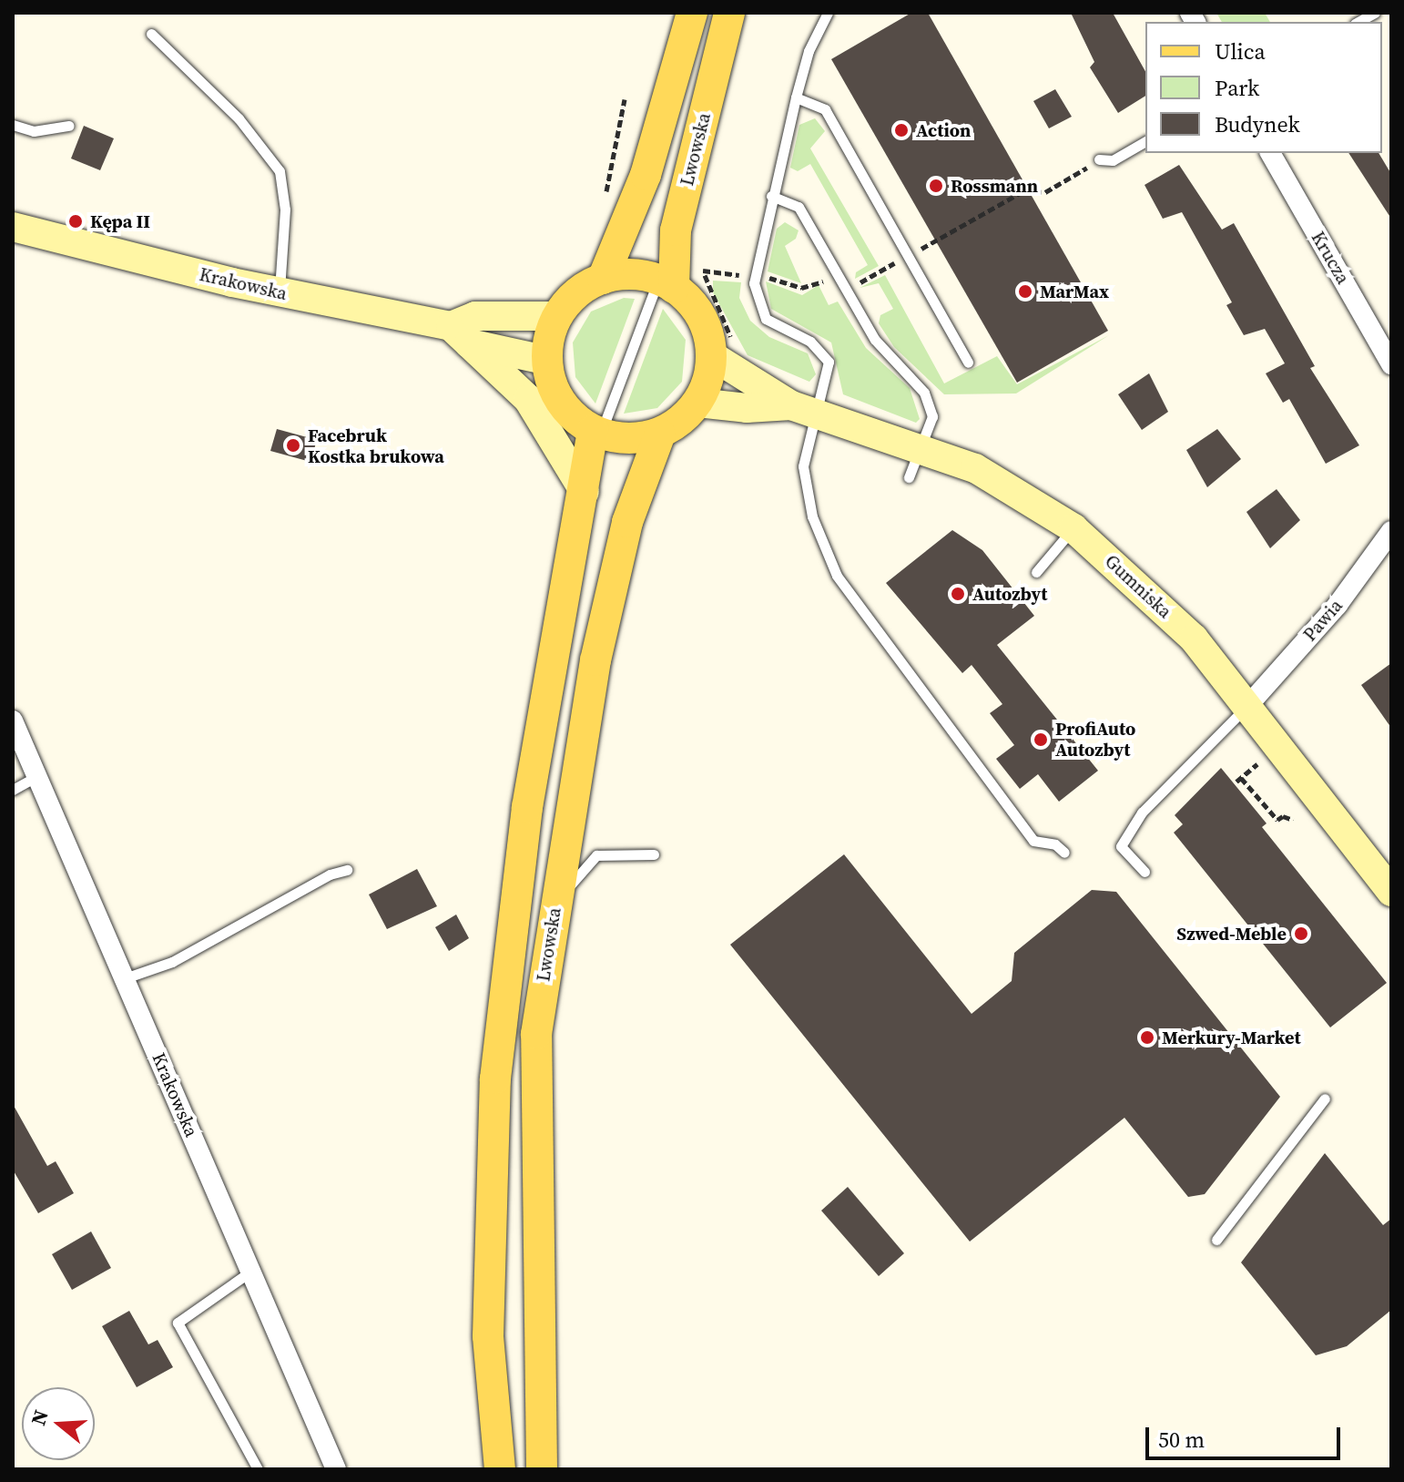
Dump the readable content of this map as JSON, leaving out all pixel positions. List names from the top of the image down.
{
  "streets": {
    "main road": ["Lwowska"],
    "street": [
      "Krucza",
      "Krakowska",
      "Gumniska",
      "Pawia"
    ]
  },
  "crossings": [
    ["Gumniska", "Pawia"]
  ],
  "places": [
    "Action",
    "Rossmann",
    "Kępa II",
    "MarMax",
    "Facebruk Kostka brukowa",
    "Autozbyt",
    "ProfiAuto Autozbyt",
    "Szwed-Meble",
    "Merkury-Market"
  ],
  "legend": ["Ulica", "Park", "Budynek"],
  "scale_bar": "50 m",
  "north": "left"
}
